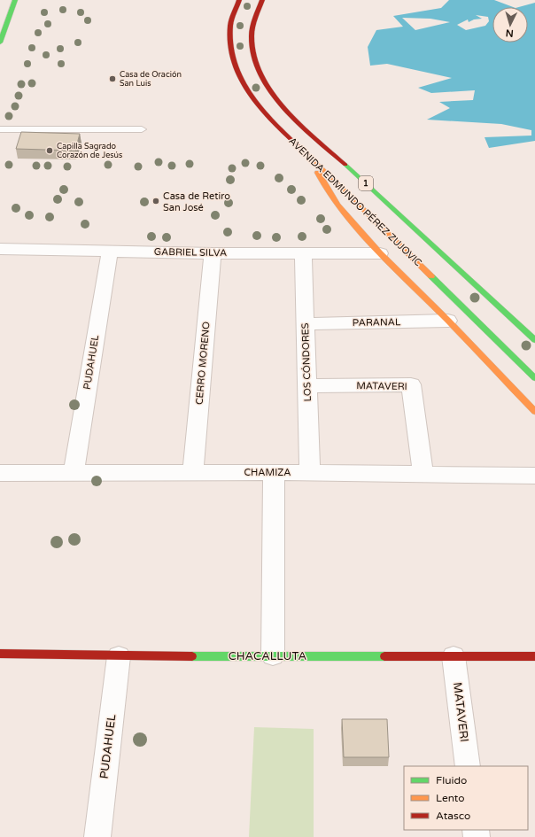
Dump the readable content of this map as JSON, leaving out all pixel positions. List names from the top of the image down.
{
  "streets": {
    "main road": ["1", "AVENIDA EDMUNDO PÉREZ ZUJOVIC", "CHACALLUTA"],
    "street": [
      "GABRIEL SILVA",
      "PARANAL",
      "PUDAHUEL",
      "LOS CÓNDORES",
      "CERRO MORENO",
      "MATAVERI",
      "CHAMIZA"
    ]
  },
  "crossings": [
    ["AVENIDA EDMUNDO PÉREZ ZUJOVIC", "GABRIEL SILVA"],
    ["AVENIDA EDMUNDO PÉREZ ZUJOVIC", "PARANAL"],
    ["GABRIEL SILVA", "PUDAHUEL"],
    ["GABRIEL SILVA", "LOS CÓNDORES"],
    ["GABRIEL SILVA", "CERRO MORENO"],
    ["PARANAL", "LOS CÓNDORES"],
    ["PUDAHUEL", "CHAMIZA"],
    ["PUDAHUEL", "CHACALLUTA"],
    ["LOS CÓNDORES", "MATAVERI"],
    ["LOS CÓNDORES", "CHAMIZA"],
    ["CERRO MORENO", "CHAMIZA"],
    ["MATAVERI", "CHAMIZA"],
    ["MATAVERI", "CHACALLUTA"]
  ],
  "places": ["Casa de Oración San Luis", "Capilla Sagrado Corazón de Jesús", "Casa de Retiro San José"],
  "legend": ["Fluido", "Lento", "Atasco"],
  "north": "bottom"
}
